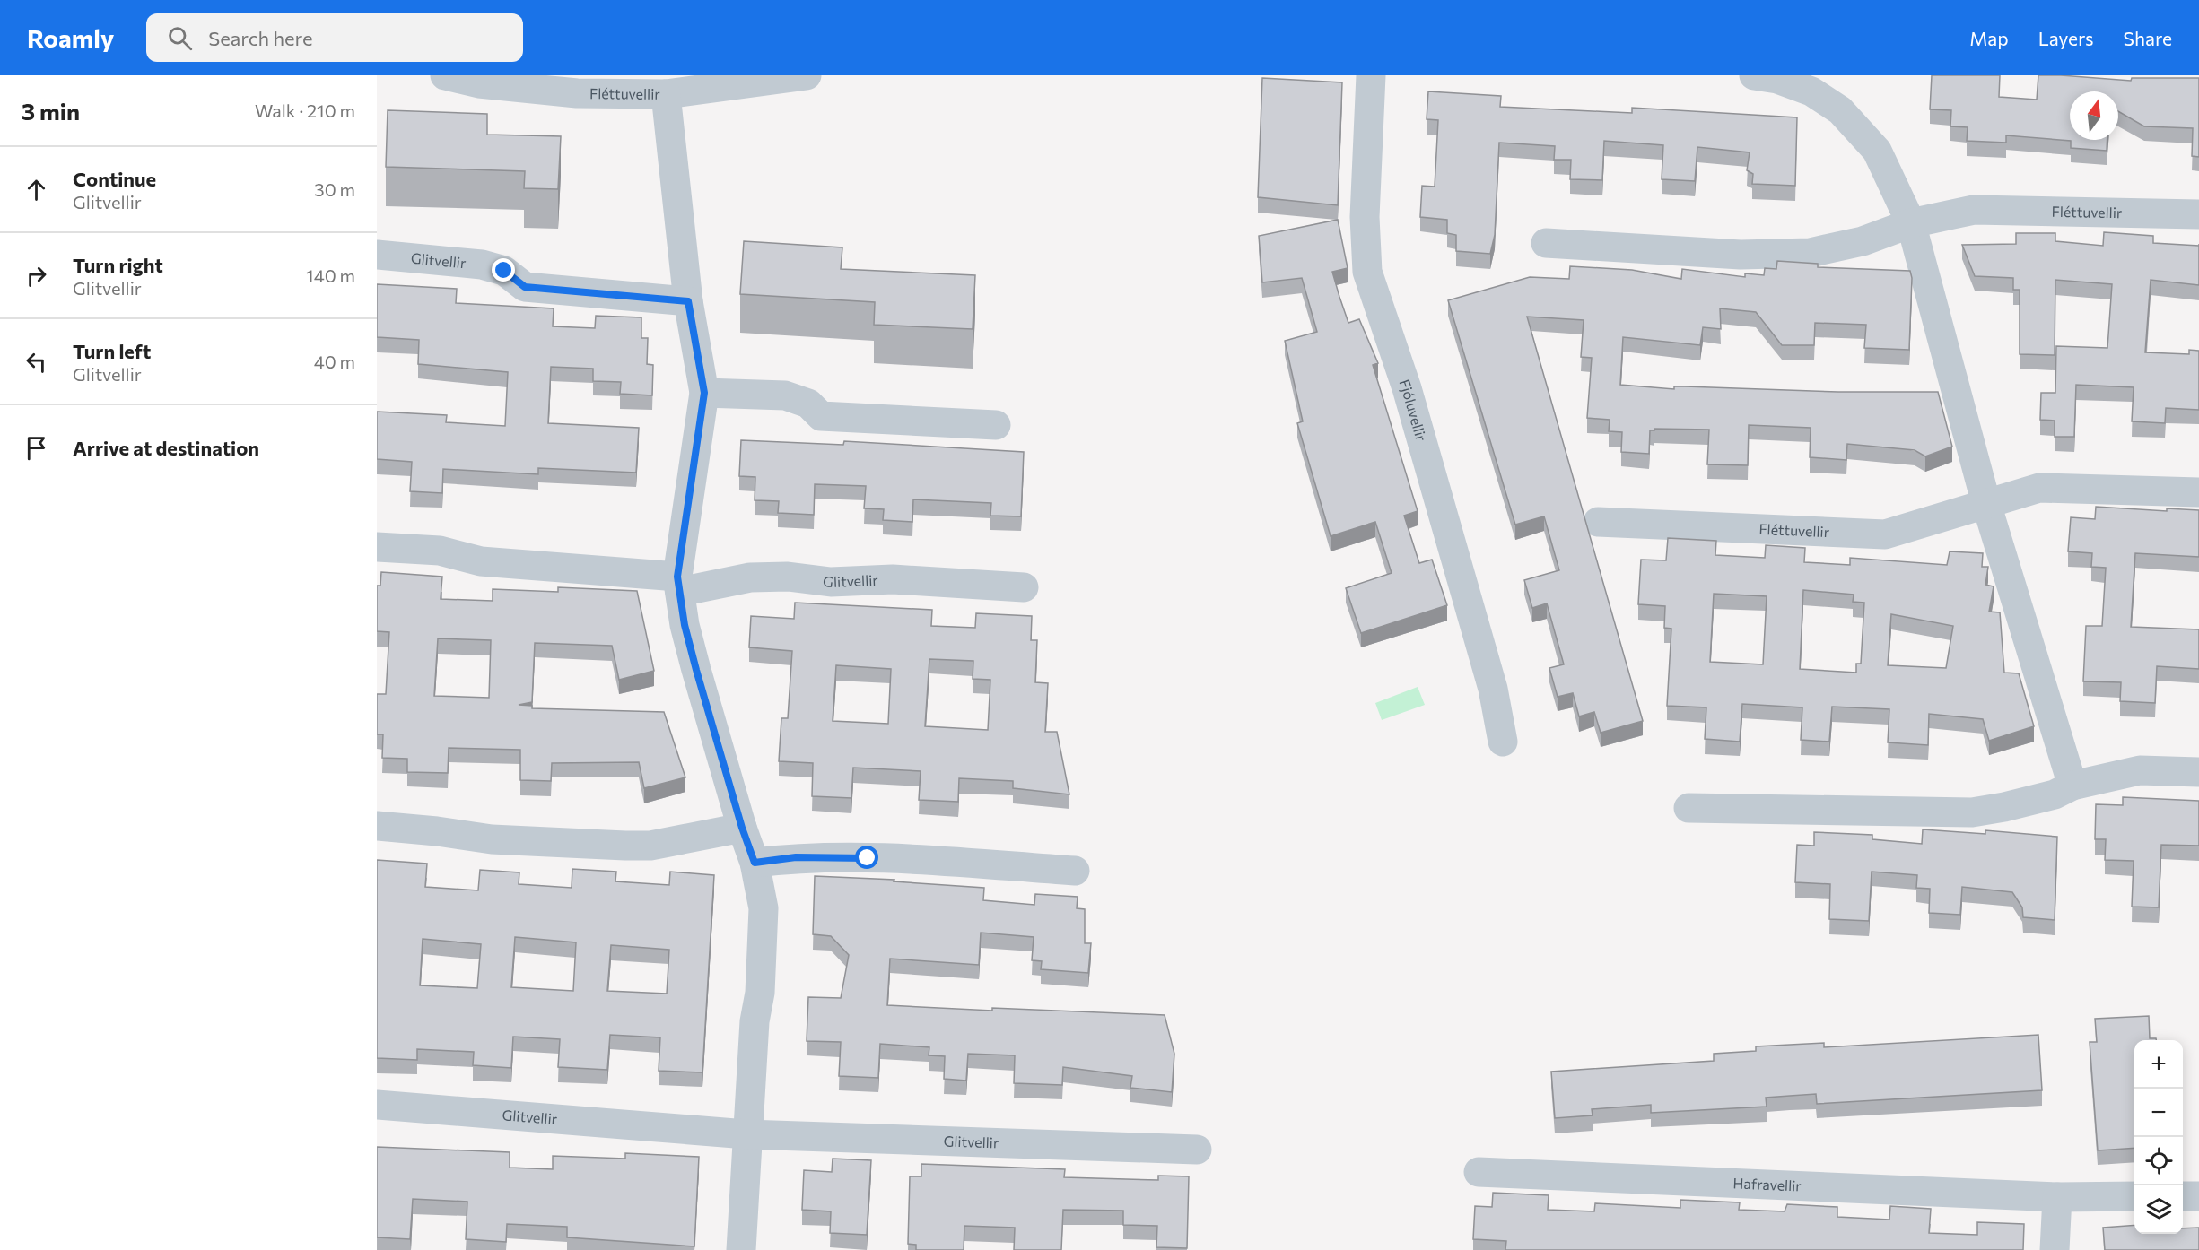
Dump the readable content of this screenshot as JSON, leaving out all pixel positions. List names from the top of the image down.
{
  "streets": {
    "street": [
      "Fléttuvellir",
      "Glitvellir",
      "Fjóluvellir",
      "Hafravellir"
    ]
  },
  "north": "top",
  "page": {
    "header": "Roamly",
    "search": "Search here",
    "nav": ["Map", "Layers", "Share"],
    "heading": ["3 min", "Walk · 210 m"],
    "list": [
      ["Continue", "Glitvellir", "30 m"],
      ["Turn right", "Glitvellir", "140 m"],
      ["Turn left", "Glitvellir", "40 m"],
      "Arrive at destination"
    ],
    "map_buttons": ["+", "−"]
  }
}
